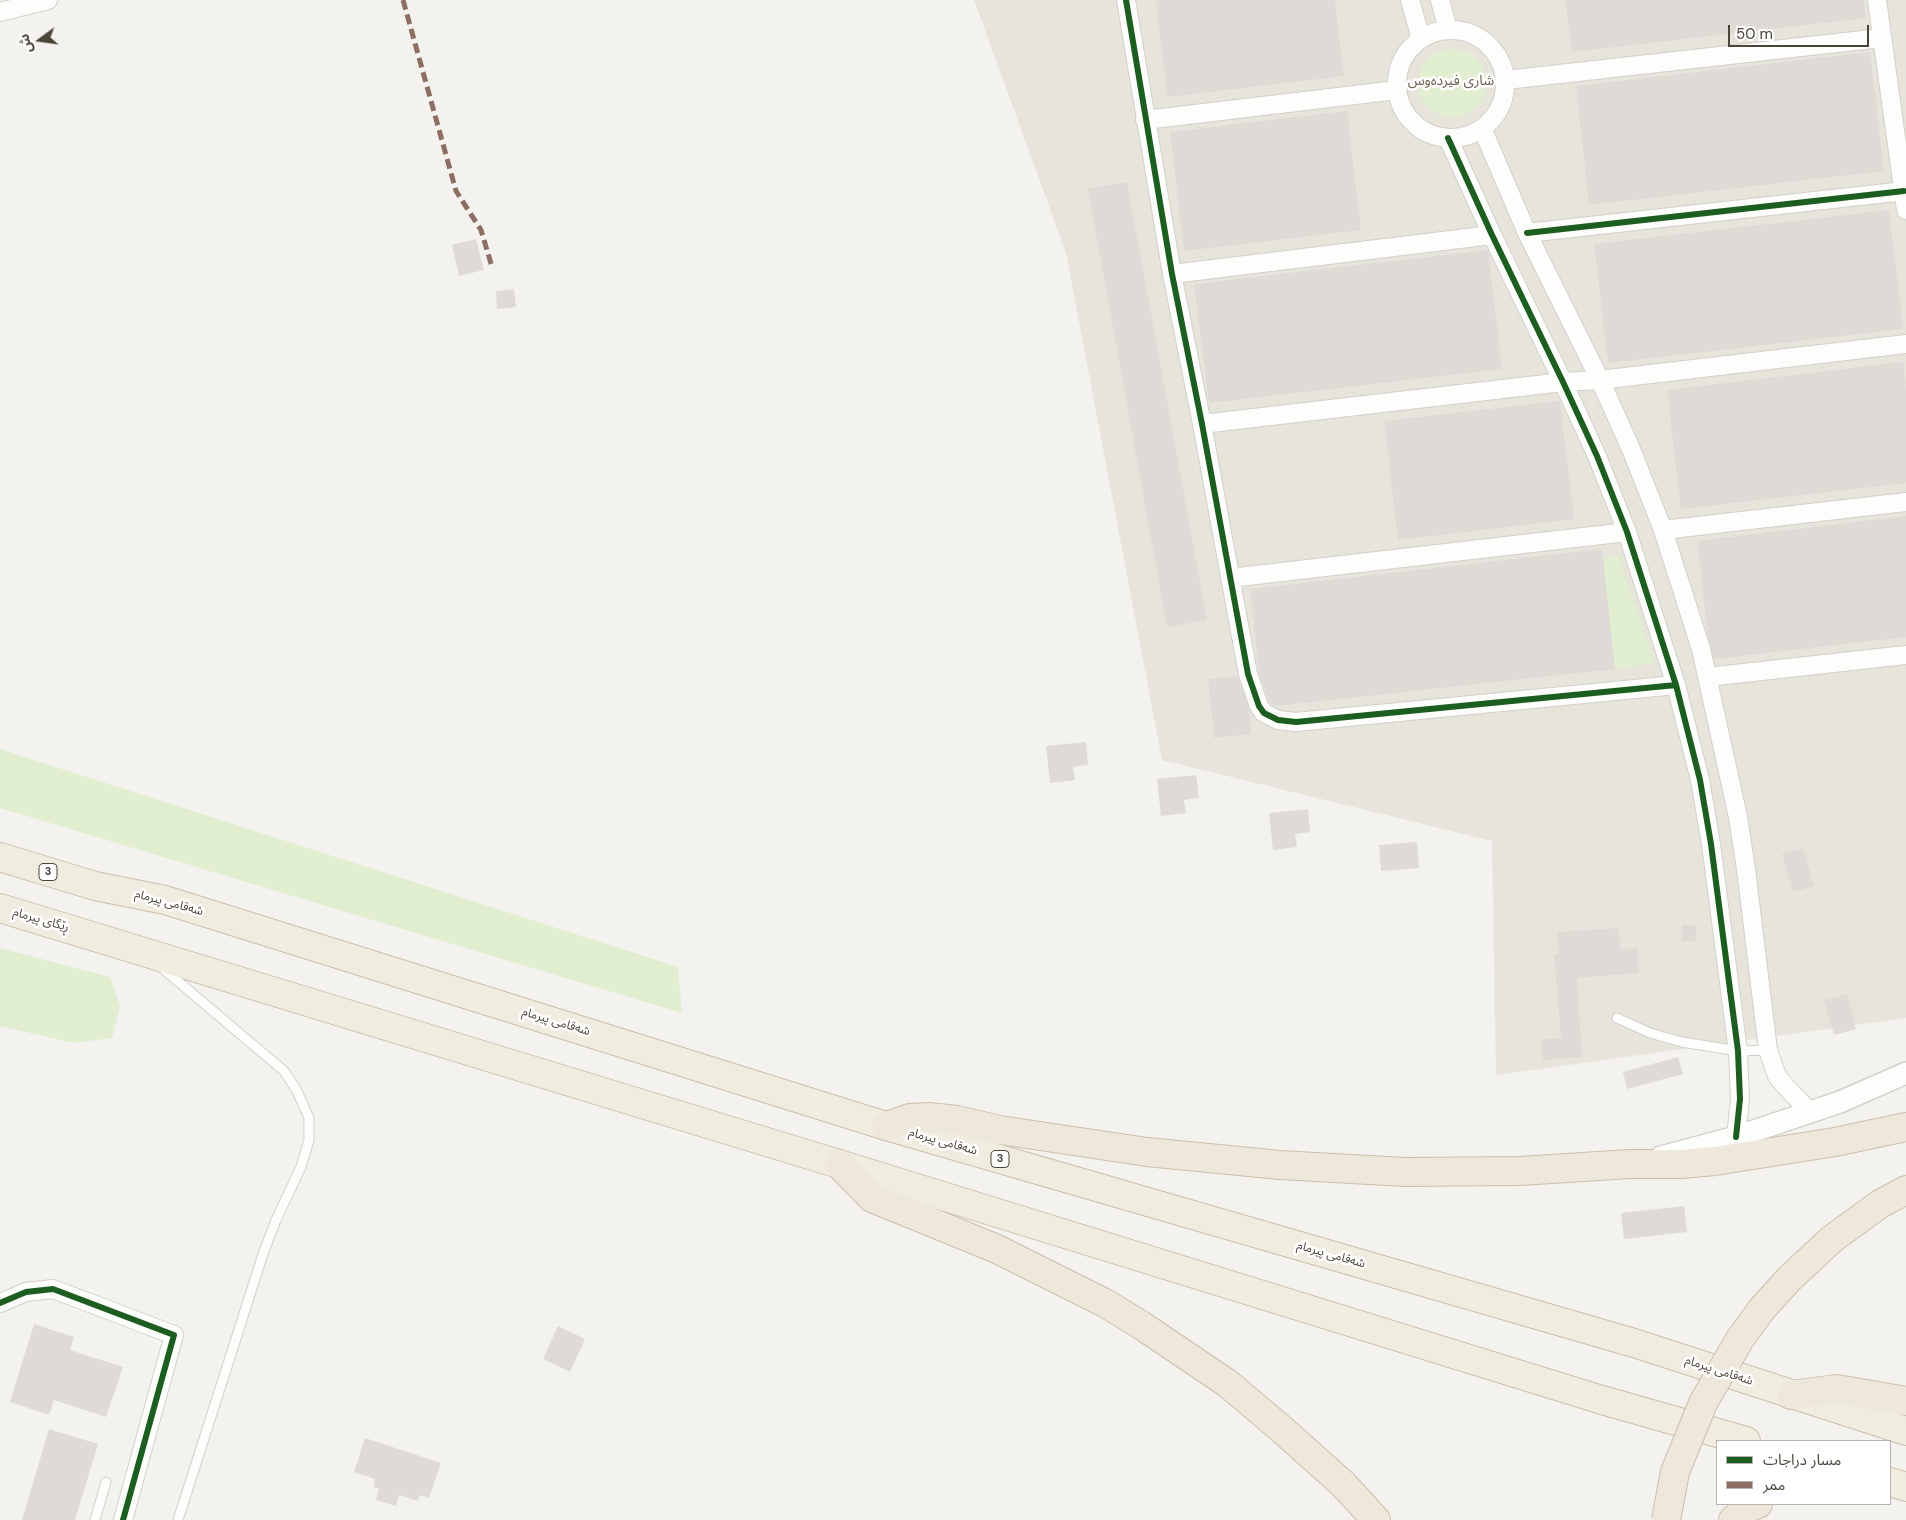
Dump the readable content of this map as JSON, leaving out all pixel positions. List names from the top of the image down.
{
  "streets": {
    "highway": ["3", "شەقامی پیرمام", "ڕێگای پیرمام"]
  },
  "districts": ["شاری فیردەوس"],
  "legend": ["مسار دراجات", "ممر"],
  "scale_bar": "50 m",
  "north": "left"
}
